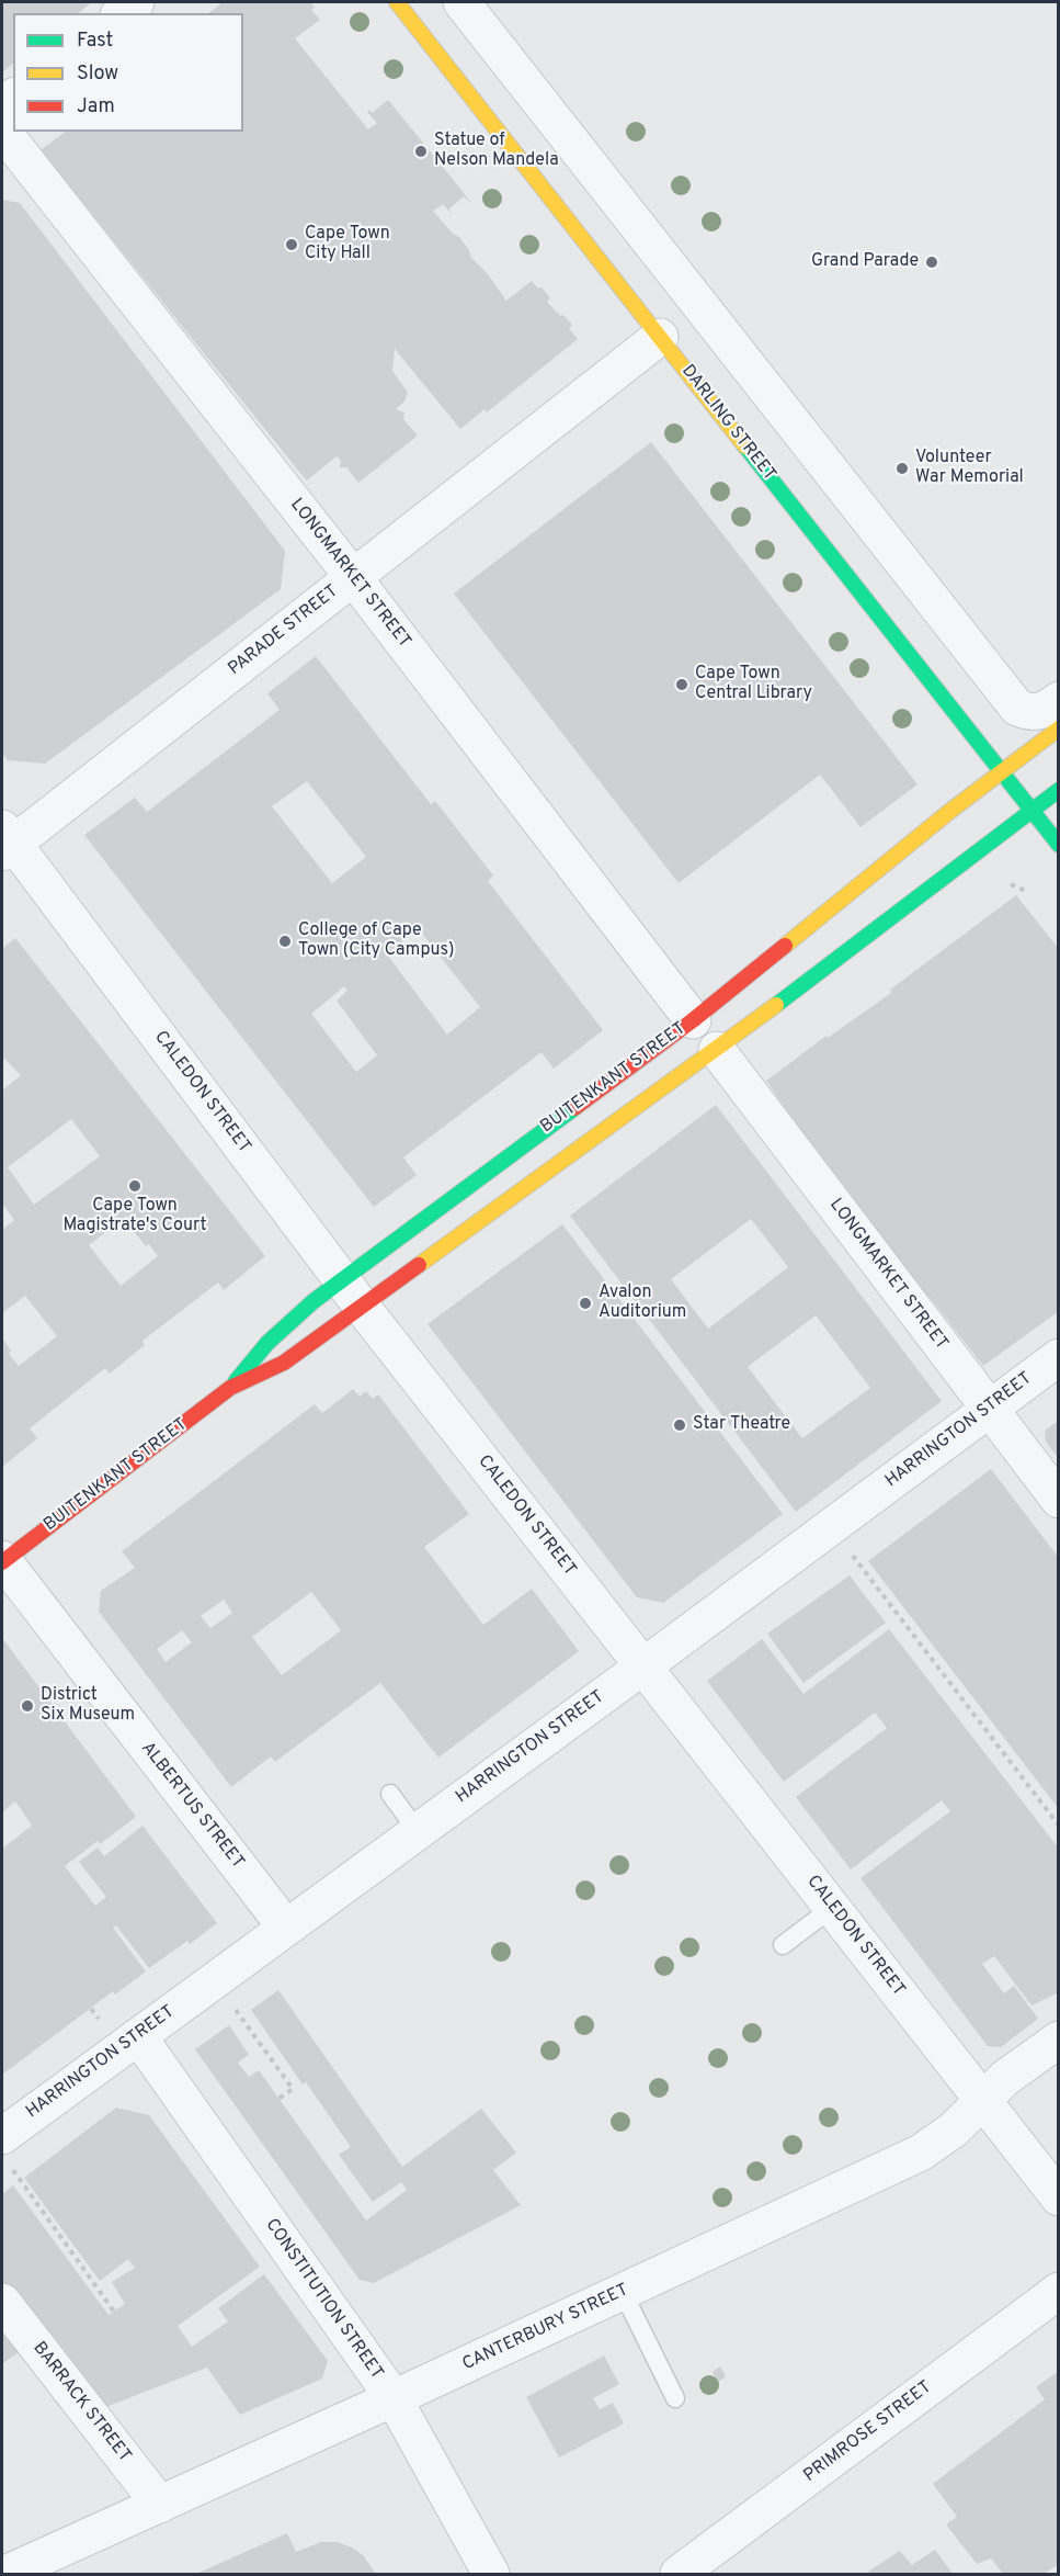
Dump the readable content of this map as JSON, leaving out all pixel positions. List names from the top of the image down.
{
  "streets": {
    "main road": ["DARLING STREET", "BUITENKANT STREET"],
    "street": [
      "LONGMARKET STREET",
      "PARADE STREET",
      "CALEDON STREET",
      "HARRINGTON STREET",
      "ALBERTUS STREET",
      "CONSTITUTION STREET",
      "CANTERBURY STREET",
      "BARRACK STREET",
      "PRIMROSE STREET"
    ]
  },
  "crossings": [
    ["DARLING STREET", "PARADE STREET"],
    ["DARLING STREET", "BUITENKANT STREET"],
    ["LONGMARKET STREET", "PARADE STREET"],
    ["LONGMARKET STREET", "BUITENKANT STREET"],
    ["LONGMARKET STREET", "HARRINGTON STREET"],
    ["PARADE STREET", "CALEDON STREET"],
    ["BUITENKANT STREET", "CALEDON STREET"],
    ["BUITENKANT STREET", "ALBERTUS STREET"],
    ["CALEDON STREET", "HARRINGTON STREET"],
    ["CALEDON STREET", "CANTERBURY STREET"],
    ["HARRINGTON STREET", "ALBERTUS STREET"],
    ["HARRINGTON STREET", "CONSTITUTION STREET"],
    ["CONSTITUTION STREET", "CANTERBURY STREET"],
    ["CANTERBURY STREET", "BARRACK STREET"]
  ],
  "places": [
    "Statue of Nelson Mandela",
    "Cape Town City Hall",
    "Grand Parade",
    "Volunteer War Memorial",
    "Cape Town Central Library",
    "College of Cape Town (City Campus)",
    "Cape Town Magistrate's Court",
    "Avalon Auditorium",
    "Star Theatre",
    "District Six Museum"
  ],
  "legend": ["Fast", "Slow", "Jam"]
}
